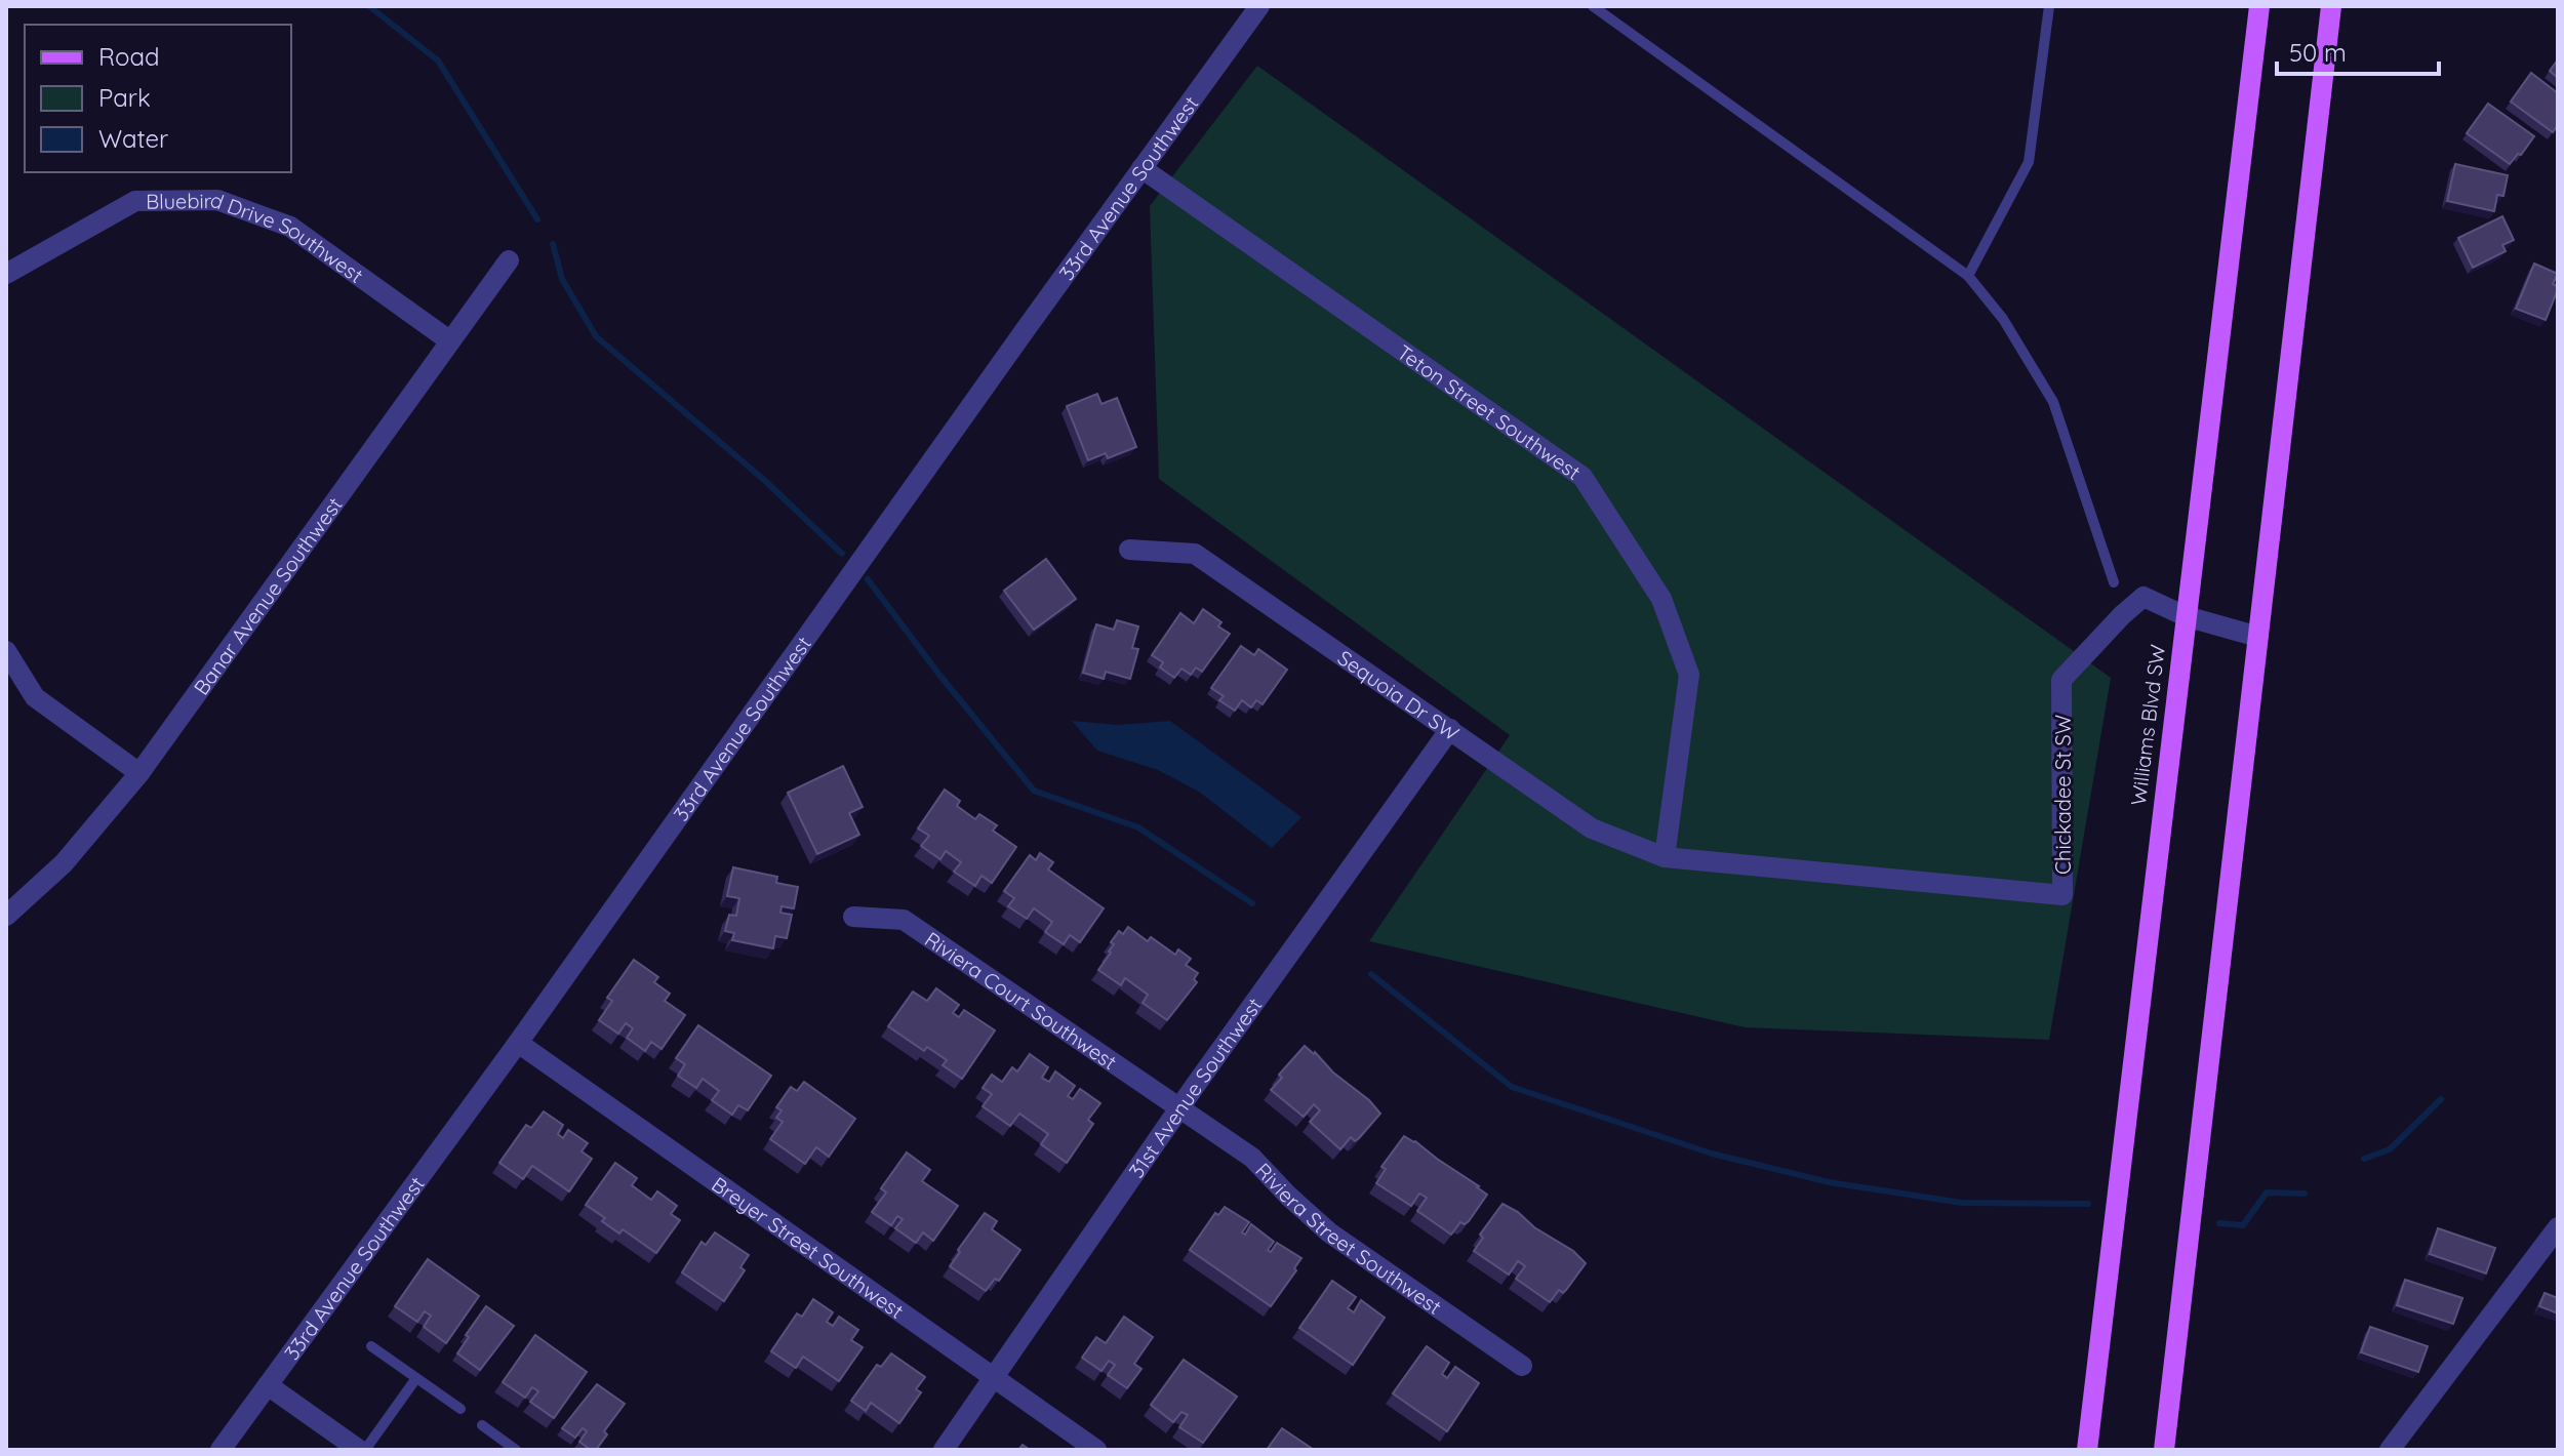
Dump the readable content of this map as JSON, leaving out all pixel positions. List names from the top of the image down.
{
  "streets": {
    "main road": ["Williams Blvd SW"],
    "street": [
      "33rd Avenue Southwest",
      "Bluebird Drive Southwest",
      "Teton Street Southwest",
      "Banar Avenue Southwest",
      "Sequoia Dr SW",
      "Chickadee St SW",
      "Riviera Court Southwest",
      "31st Avenue Southwest",
      "Riviera Street Southwest",
      "Breyer Street Southwest"
    ]
  },
  "crossings": [
    ["33rd Avenue Southwest", "Teton Street Southwest"],
    ["33rd Avenue Southwest", "Breyer Street Southwest"],
    ["Bluebird Drive Southwest", "Banar Avenue Southwest"],
    ["Teton Street Southwest", "Sequoia Dr SW"],
    ["Teton Street Southwest", "Chickadee St SW"],
    ["Sequoia Dr SW", "Chickadee St SW"],
    ["Sequoia Dr SW", "31st Avenue Southwest"],
    ["Williams Blvd SW", "Chickadee St SW"],
    ["Riviera Court Southwest", "31st Avenue Southwest"],
    ["Riviera Court Southwest", "Riviera Street Southwest"],
    ["31st Avenue Southwest", "Riviera Street Southwest"],
    ["31st Avenue Southwest", "Breyer Street Southwest"]
  ],
  "legend": ["Road", "Park", "Water"],
  "scale_bar": "50 m"
}
